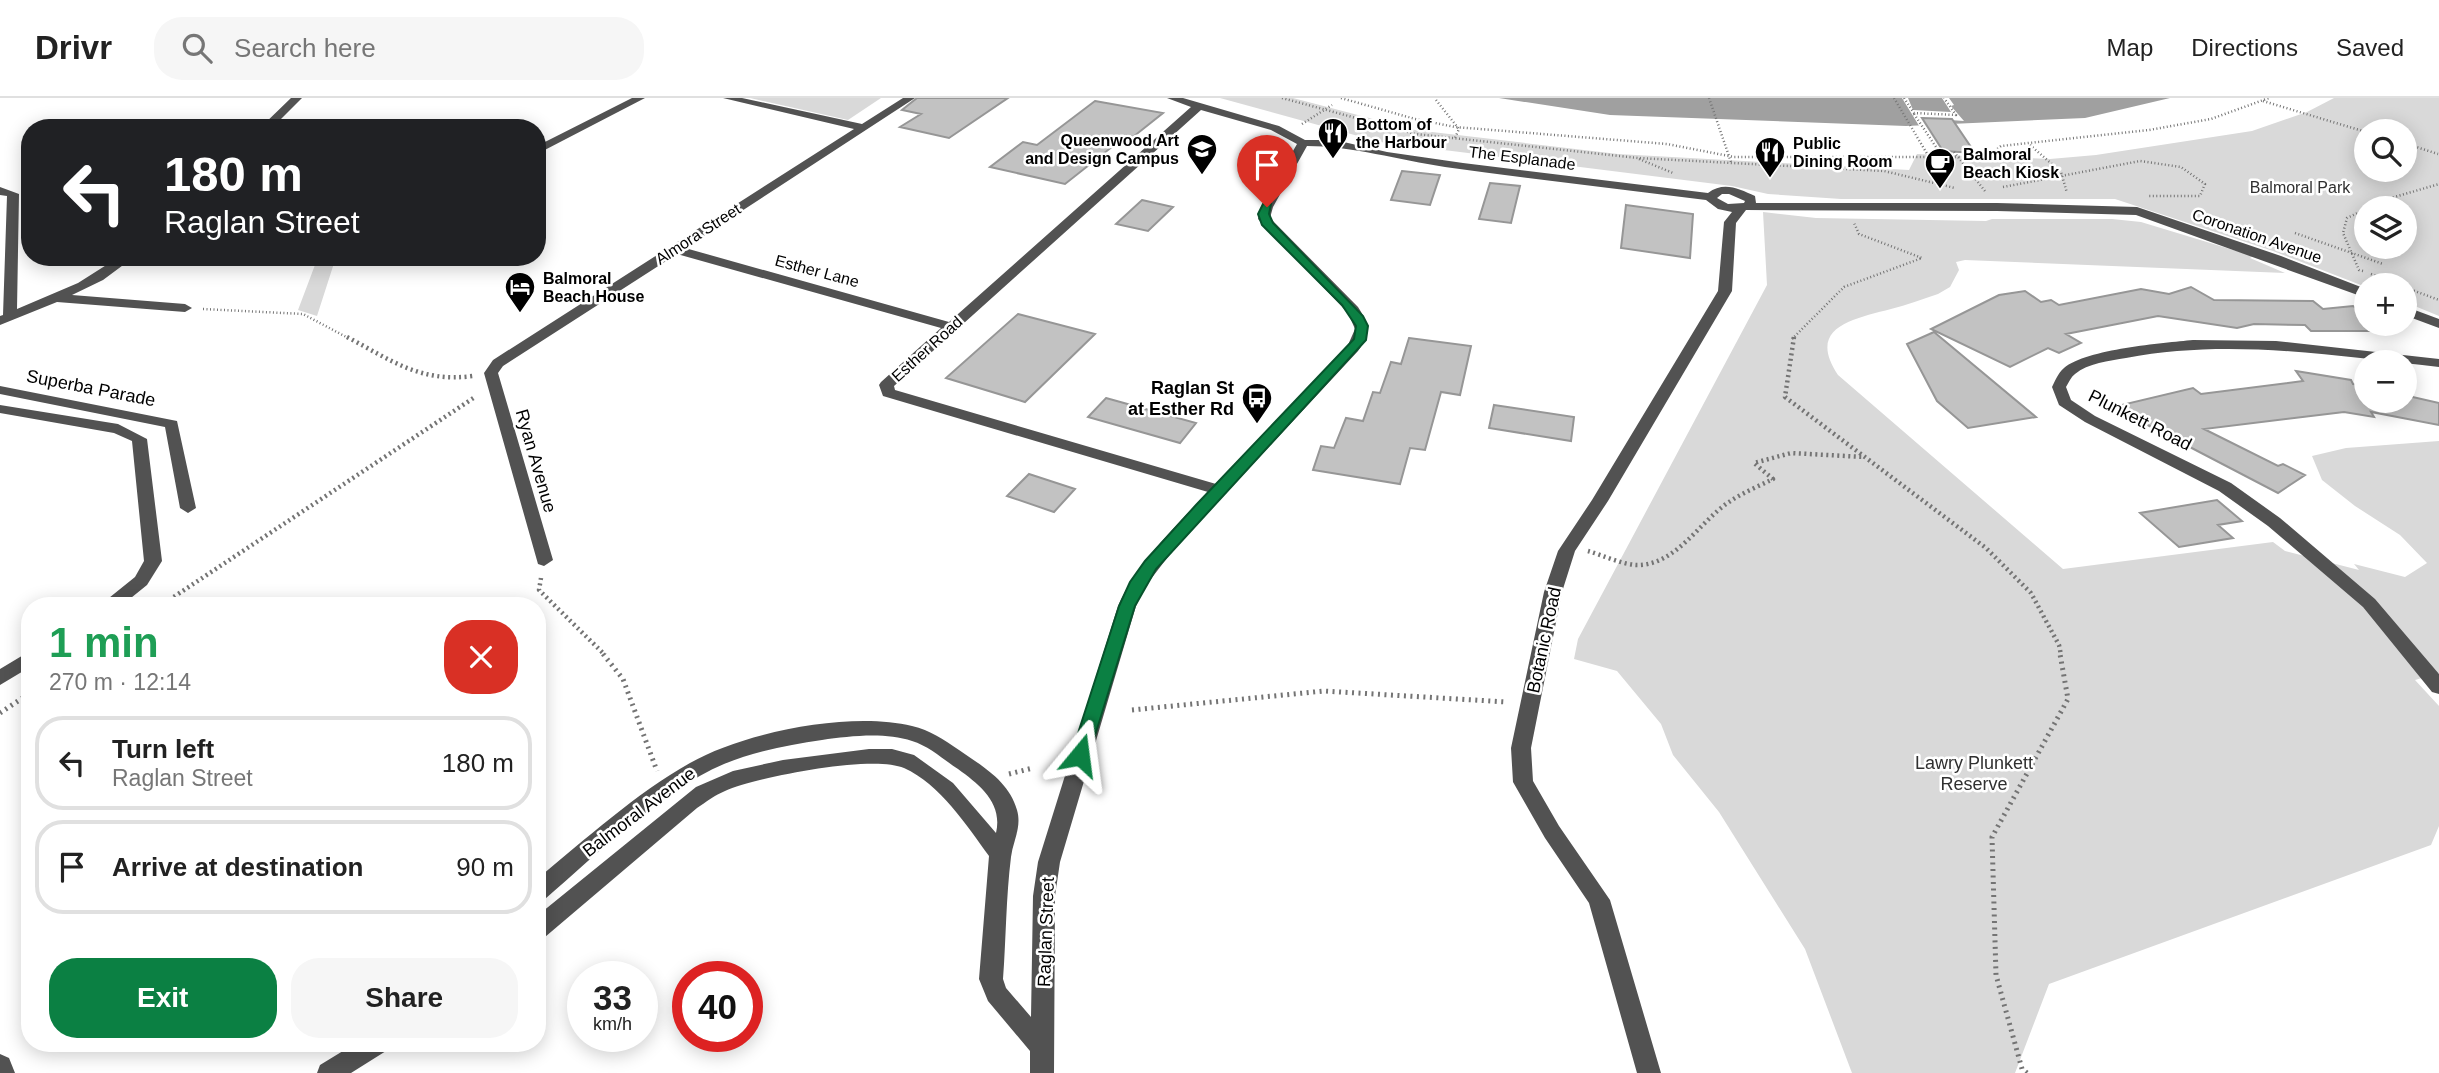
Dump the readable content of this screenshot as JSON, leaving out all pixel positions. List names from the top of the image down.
{
  "streets": {
    "street": [
      "The Esplanade",
      "Almora Street",
      "Coronation Avenue",
      "Esther Lane",
      "Esther Road",
      "Superba Parade",
      "Plunkett Road",
      "Ryan Avenue",
      "Botanic Road",
      "Balmoral Avenue",
      "Raglan Street"
    ]
  },
  "crossings": [
    ["The Esplanade", "Coronation Avenue"],
    ["The Esplanade", "Esther Road"],
    ["The Esplanade", "Botanic Road"],
    ["The Esplanade", "Raglan Street"],
    ["Almora Street", "Esther Lane"],
    ["Almora Street", "Ryan Avenue"],
    ["Coronation Avenue", "Botanic Road"],
    ["Esther Lane", "Esther Road"],
    ["Esther Road", "Raglan Street"],
    ["Balmoral Avenue", "Raglan Street"]
  ],
  "parks": ["Balmoral Park", "Lawry Plunkett Reserve"],
  "places": {
    "restaurant": ["Bottom of the Harbour", "Public Dining Room"],
    "school or university": ["Queenwood Art and Design Campus"],
    "cafe": ["Balmoral Beach Kiosk"],
    "hotel": ["Balmoral Beach House"],
    "bus stop": ["Raglan St at Esther Rd"]
  },
  "page": {
    "header": "Drivr",
    "search": "Search here",
    "nav": ["Map", "Directions", "Saved"],
    "map_buttons": ["+", "−"],
    "turn": ["180 m", "Raglan Street"],
    "heading": ["1 min", "270 m · 12:14"],
    "list": [
      {
        "name": "Turn left",
        "note": "Raglan Street",
        "value": "180 m"
      },
      {
        "name": "Arrive at destination",
        "value": "90 m"
      }
    ],
    "buttons": ["Exit", "Share"],
    "speed": "33 km/h",
    "limit": "40"
  }
}
